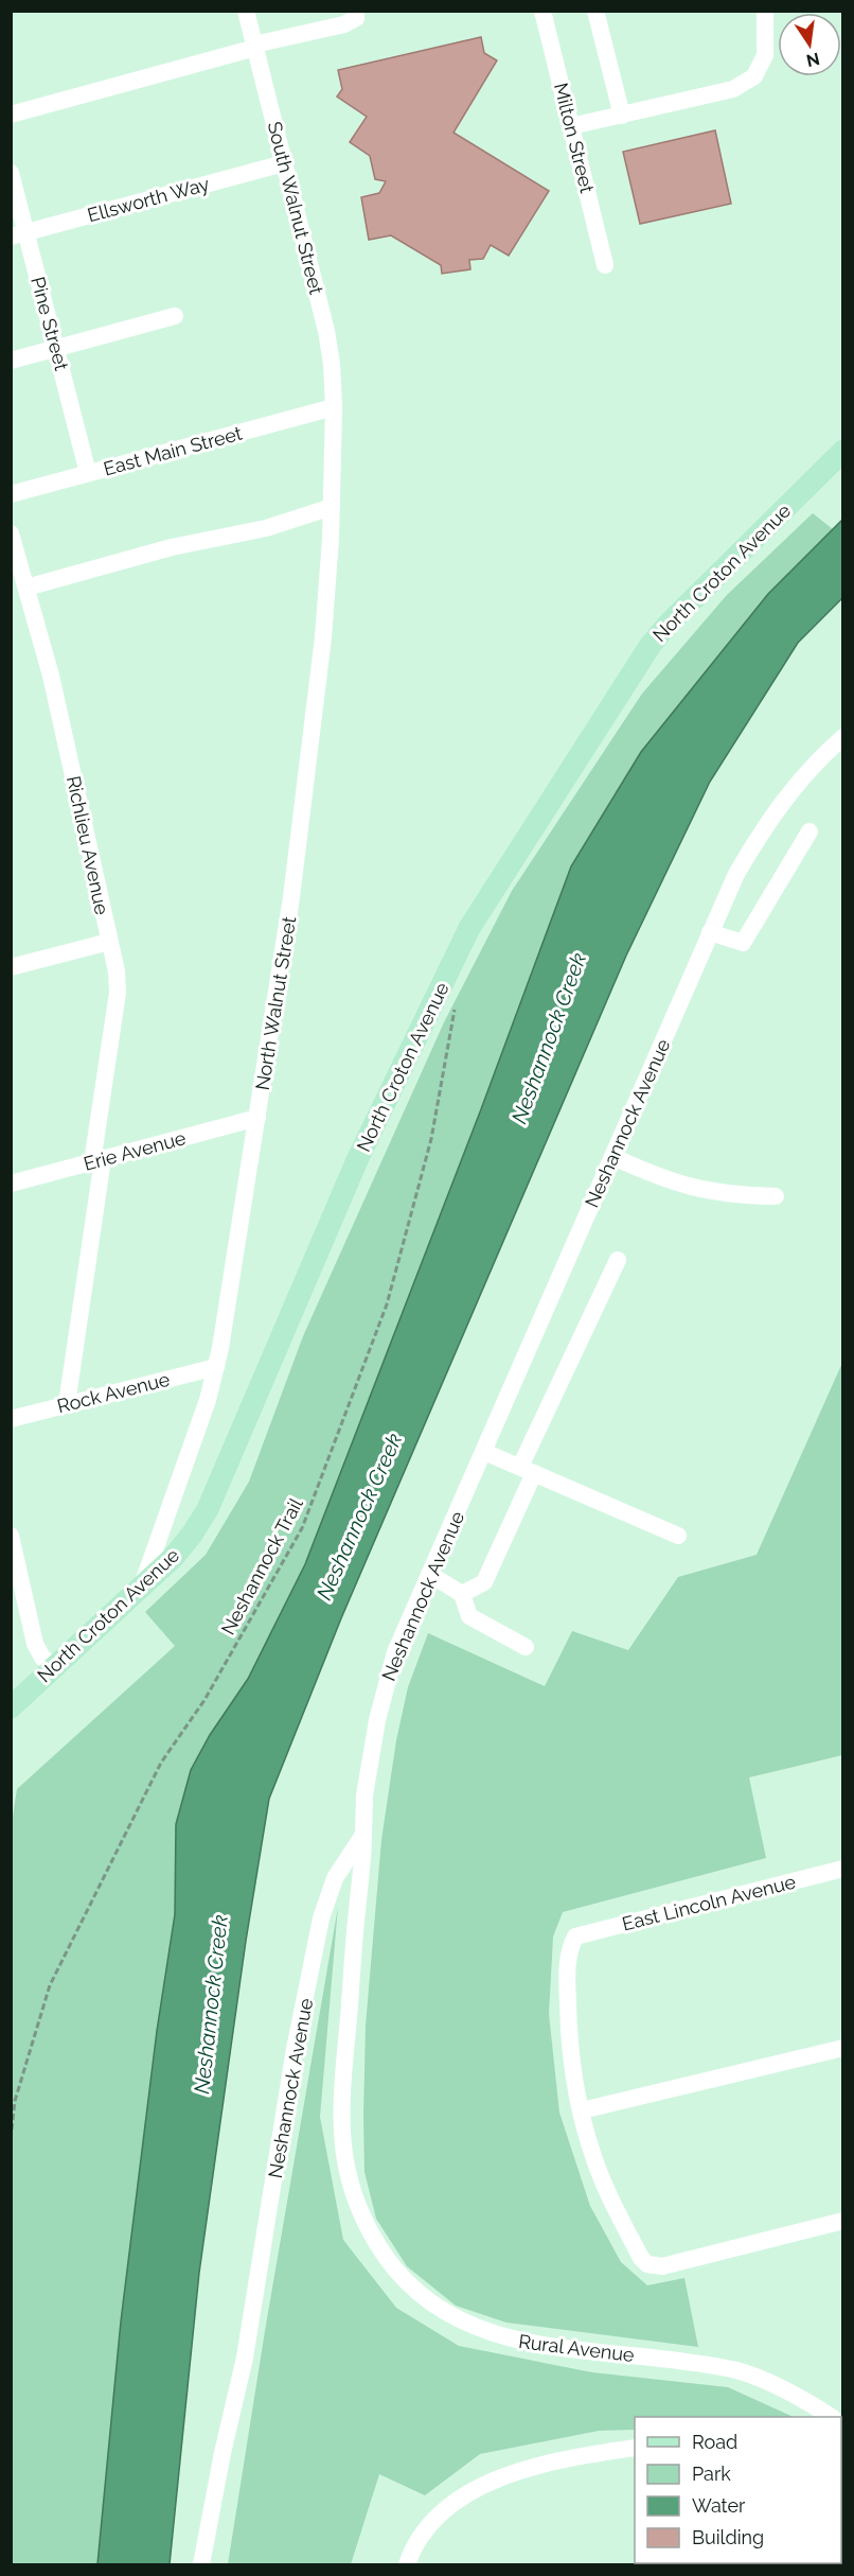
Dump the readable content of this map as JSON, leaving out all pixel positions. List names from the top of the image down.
{
  "streets": {
    "main road": ["North Croton Avenue"],
    "street": [
      "Milton Street",
      "Ellsworth Way",
      "South Walnut Street",
      "Pine Street",
      "East Main Street",
      "Richlieu Avenue",
      "North Walnut Street",
      "Neshannock Avenue",
      "Erie Avenue",
      "Rock Avenue",
      "East Lincoln Avenue",
      "Rural Avenue"
    ],
    "path": ["Neshannock Trail"]
  },
  "crossings": [
    ["Ellsworth Way", "South Walnut Street"],
    ["Ellsworth Way", "Pine Street"],
    ["South Walnut Street", "East Main Street"],
    ["South Walnut Street", "North Walnut Street"],
    ["Pine Street", "East Main Street"],
    ["East Main Street", "North Walnut Street"],
    ["North Croton Avenue", "North Walnut Street"],
    ["Richlieu Avenue", "Erie Avenue"],
    ["Richlieu Avenue", "Rock Avenue"],
    ["North Walnut Street", "Erie Avenue"],
    ["North Walnut Street", "Rock Avenue"],
    ["Neshannock Avenue", "Rural Avenue"]
  ],
  "water": ["Neshannock Creek"],
  "legend": [
    "Road",
    "Park",
    "Water",
    "Building"
  ],
  "north": "bottom"
}
